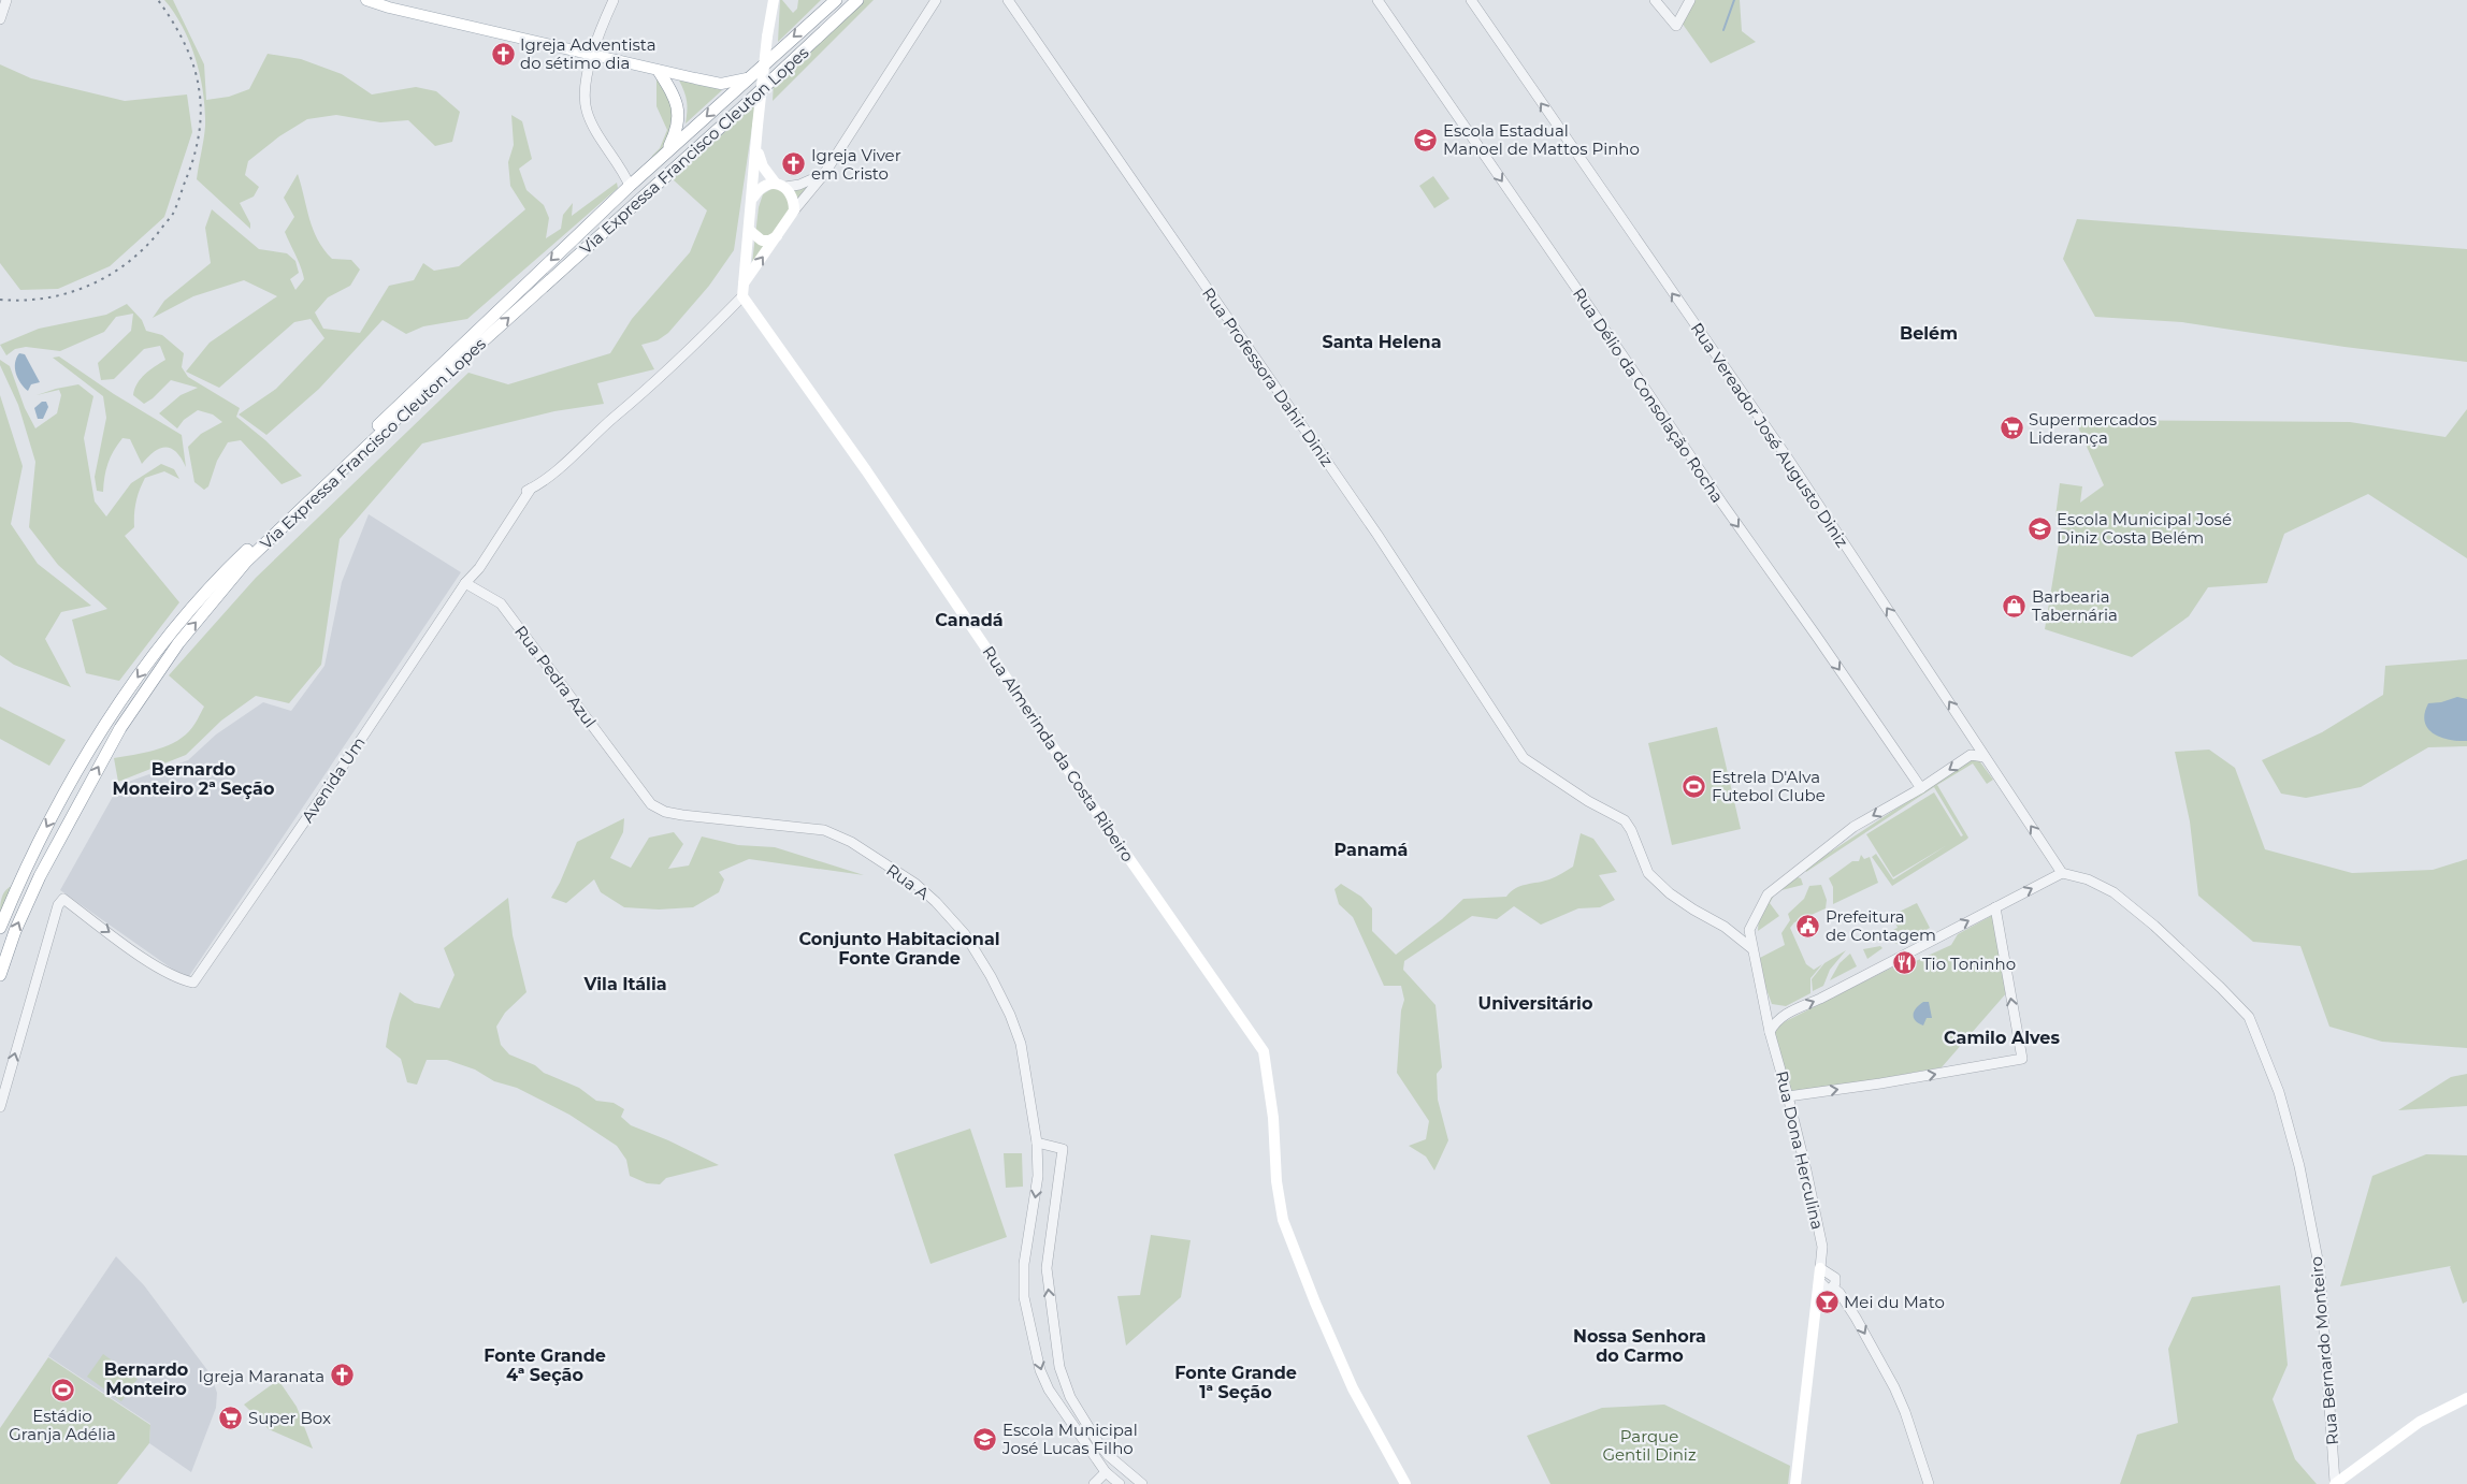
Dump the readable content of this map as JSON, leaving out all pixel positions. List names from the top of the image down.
{
  "streets": {
    "highway": ["Via Expressa Francisco Cleuton Lopes"],
    "main road": ["Rua Almerinda da Costa Ribeiro"],
    "street": [
      "Rua Professora Dahir Diniz",
      "Rua Délio da Consolação Rocha",
      "Rua Vereador José Augusto Diniz",
      "Rua Pedra Azul",
      "Avenida Um",
      "Rua A",
      "Rua Dona Herculina",
      "Rua Bernardo Monteiro"
    ]
  },
  "crossings": [
    ["Rua Vereador José Augusto Diniz", "Rua Bernardo Monteiro"],
    ["Rua Pedra Azul", "Avenida Um"],
    ["Rua Pedra Azul", "Rua A"],
    ["Rua Almerinda da Costa Ribeiro", "Avenida Um"]
  ],
  "one_way": ["Rua Délio da Consolação Rocha", "Rua Vereador José Augusto Diniz", "Avenida Um"],
  "districts": [
    "Belém",
    "Santa Helena",
    "Canadá",
    "Bernardo Monteiro 2ª Seção",
    "Panamá",
    "Conjunto Habitacional Fonte Grande",
    "Vila Itália",
    "Universitário",
    "Camilo Alves",
    "Nossa Senhora do Carmo",
    "Fonte Grande 4ª Seção",
    "Bernardo Monteiro",
    "Fonte Grande 1ª Seção"
  ],
  "parks": ["Parque Gentil Diniz"],
  "places": {
    "church": ["Igreja Adventista do sétimo dia", "Igreja Viver em Cristo", "Igreja Maranata"],
    "school or university": ["Escola Estadual Manoel de Mattos Pinho", "Escola Municipal José Diniz Costa Belém", "Escola Municipal José Lucas Filho"],
    "supermarket": ["Supermercados Liderança", "Super Box"],
    "shop": ["Barbearia Tabernária"],
    "sports": ["Estrela D'Alva Futebol Clube", "Estádio Granja Adélia"],
    "public building": ["Prefeitura de Contagem"],
    "restaurant": ["Tio Toninho"],
    "bar": ["Mei du Mato"]
  }
}
